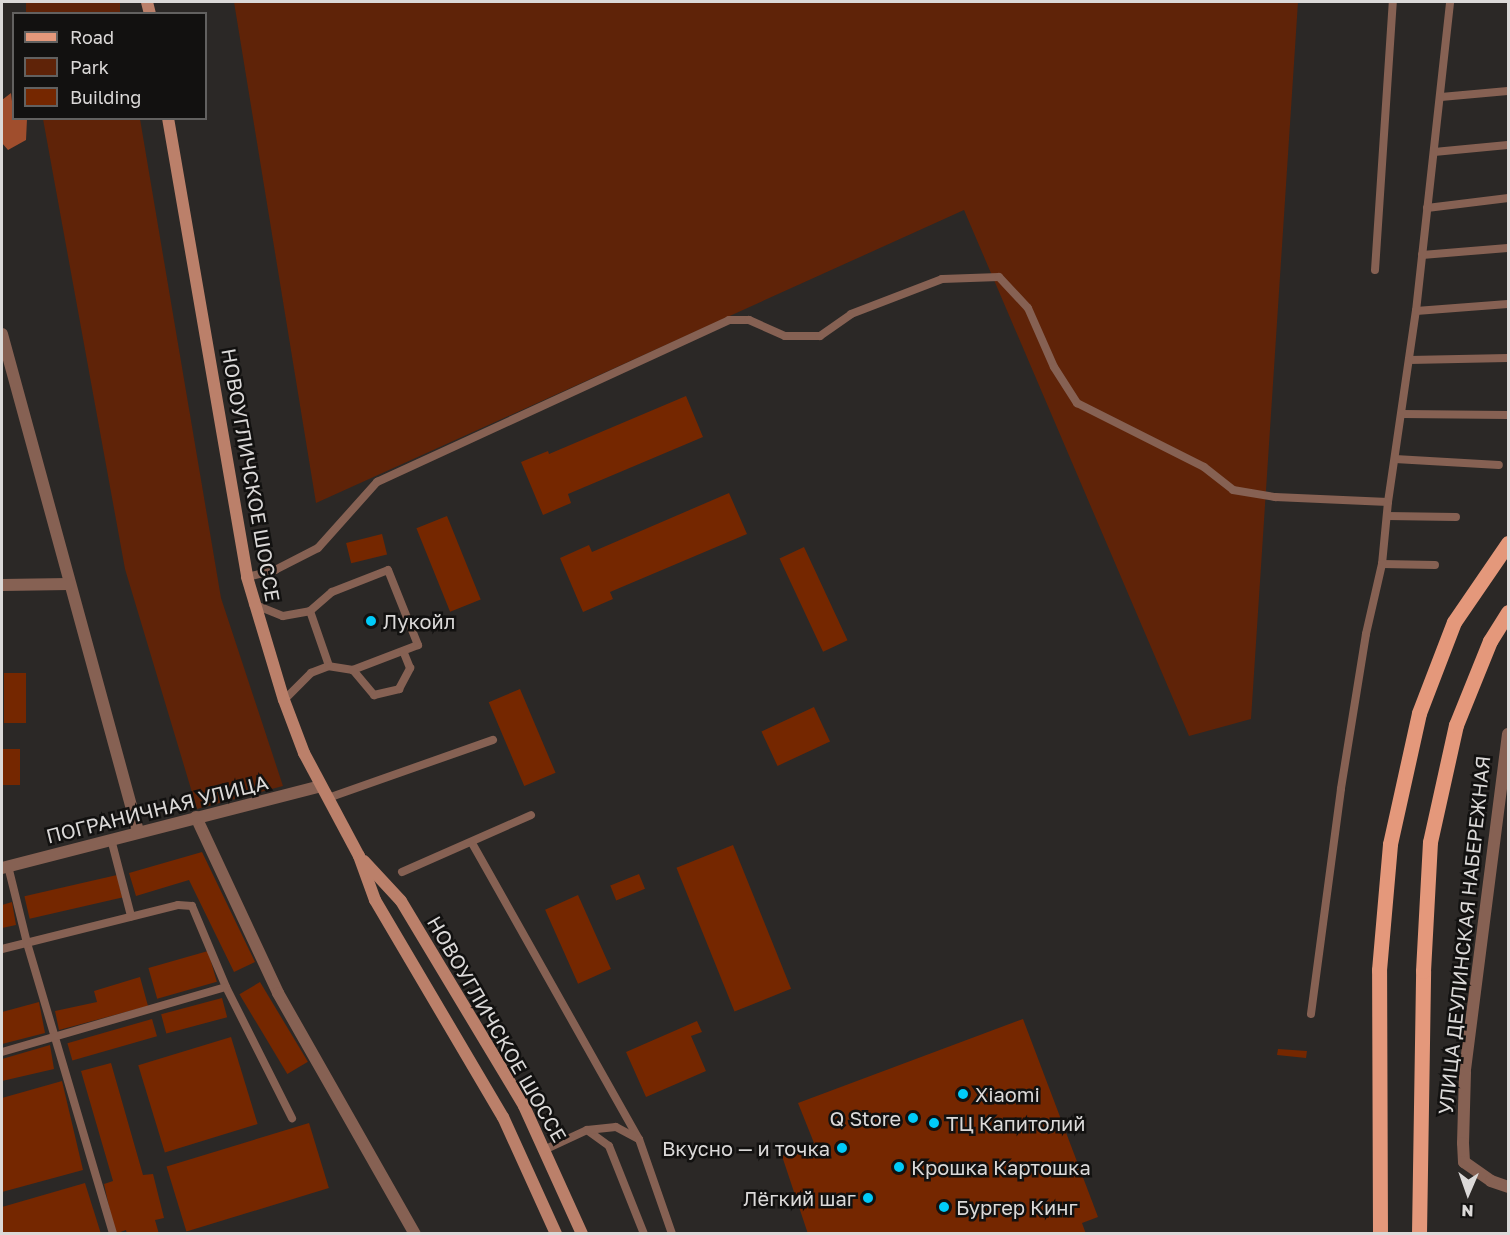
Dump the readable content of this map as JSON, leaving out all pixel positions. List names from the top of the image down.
{
  "streets": {
    "main road": ["НОВОУГЛИЧСКОЕ ШОССЕ"],
    "street": ["ПОГРАНИЧНАЯ УЛИЦА", "УЛИЦА ДЕУЛИНСКАЯ НАБЕРЕЖНАЯ"]
  },
  "crossings": [
    ["НОВОУГЛИЧСКОЕ ШОССЕ", "ПОГРАНИЧНАЯ УЛИЦА"]
  ],
  "places": [
    "Лукойл",
    "Xiaomi",
    "Q Store",
    "ТЦ Капитолий",
    "Вкусно — и точка",
    "Крошка Картошка",
    "Лёгкий шаг",
    "Бургер Кинг"
  ],
  "legend": ["Road", "Park", "Building"],
  "north": "bottom"
}
